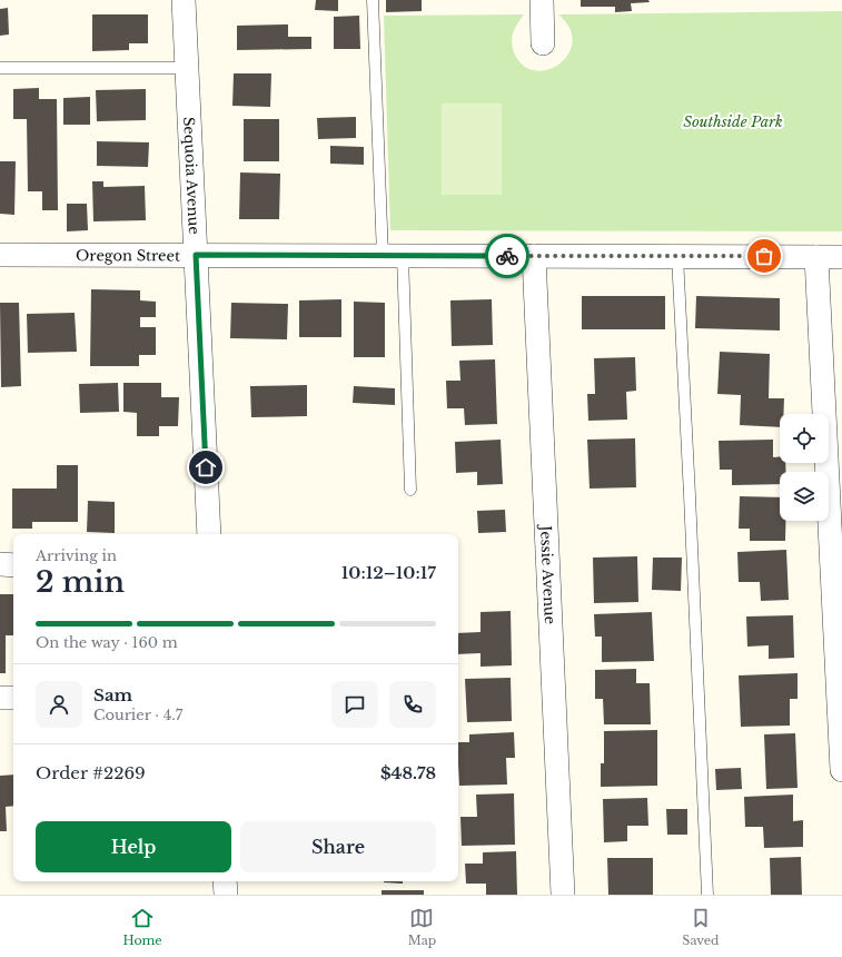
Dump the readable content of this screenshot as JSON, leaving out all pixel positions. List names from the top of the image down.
{
  "streets": {
    "street": ["Sequoia Avenue", "Oregon Street", "Jessie Avenue"]
  },
  "crossings": [
    ["Sequoia Avenue", "Oregon Street"],
    ["Oregon Street", "Jessie Avenue"]
  ],
  "parks": ["Southside Park"],
  "page": {
    "heading": ["2 min", "Arriving in", "10:12–10:17"],
    "panel": [
      "Sam",
      "Courier · 4.7",
      "Order #2269",
      "$48.78"
    ],
    "bar": "On the way · 160 m",
    "buttons": ["Help", "Share"],
    "tabs": ["Home", "Map", "Saved"]
  }
}
